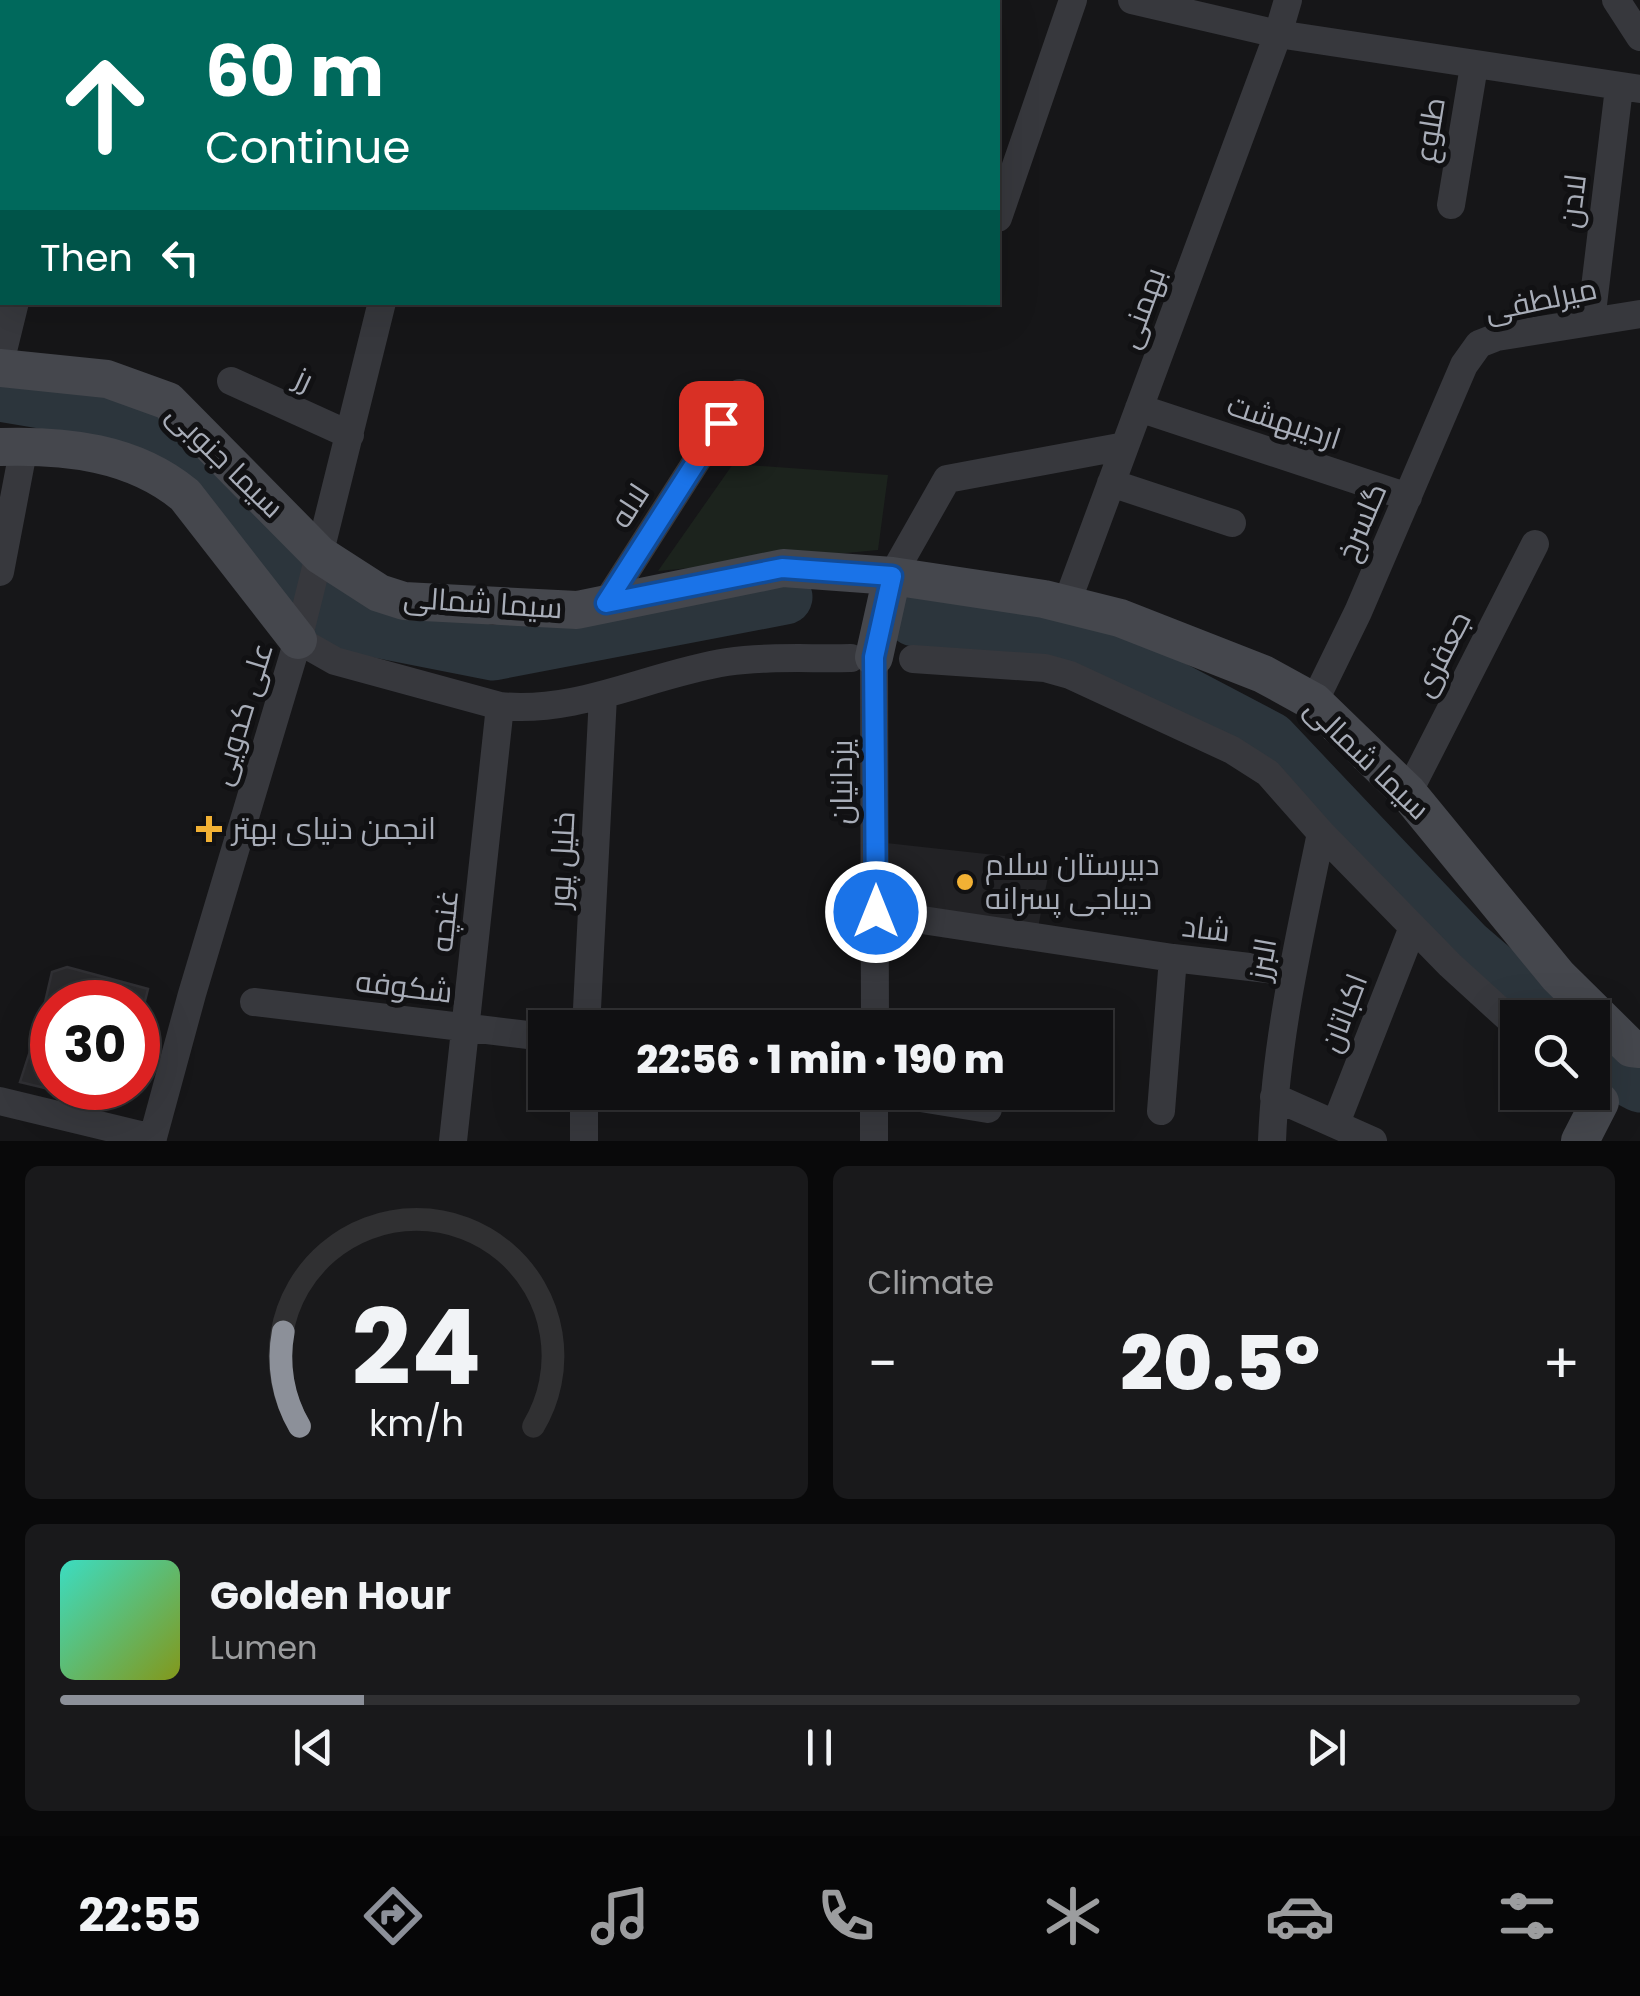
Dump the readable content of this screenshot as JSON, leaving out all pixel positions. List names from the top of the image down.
{
  "streets": {
    "street": [
      "طلوع",
      "لادن",
      "میرلطفی",
      "بهمنی",
      "رز",
      "اردیبهشت",
      "سیما جنوبی",
      "لاله",
      "گلسرخ",
      "سیما شمالی",
      "جعفری",
      "علی کدویی",
      "یزدانیان",
      "خلیل‌ پور",
      "غنچه",
      "شاد",
      "البرز",
      "شکوفه",
      "اکباتان"
    ]
  },
  "crossings": [
    ["لادن", "میرلطفی"],
    ["میرلطفی", "گلسرخ"],
    ["بهمنی", "اردیبهشت"],
    ["بهمنی", "سیما شمالی"],
    ["رز", "علی کدویی"],
    ["اردیبهشت", "گلسرخ"],
    ["سیما جنوبی", "سیما شمالی"],
    ["سیما جنوبی", "علی کدویی"],
    ["لاله", "سیما شمالی"],
    ["گلسرخ", "سیما شمالی"],
    ["سیما شمالی", "جعفری"],
    ["سیما شمالی", "علی کدویی"],
    ["یزدانیان", "شاد"],
    ["غنچه", "شکوفه"],
    ["شاد", "البرز"]
  ],
  "places": {
    "health": ["انجمن دنیای بهتر"],
    "other": ["دبیرستان سلام دیباجی پسرانه"]
  },
  "page": {
    "turn": ["60 m", "Continue"],
    "then": "Then",
    "limit": "30",
    "trip": "22:56 · 1 min · 190 m",
    "tile": "Climate",
    "heat": ["−", "20.5°", "+"],
    "song": ["Golden Hour", "Lumen"],
    "tabs": "22:55",
    "gauge": ["24", "km/h"]
  }
}
